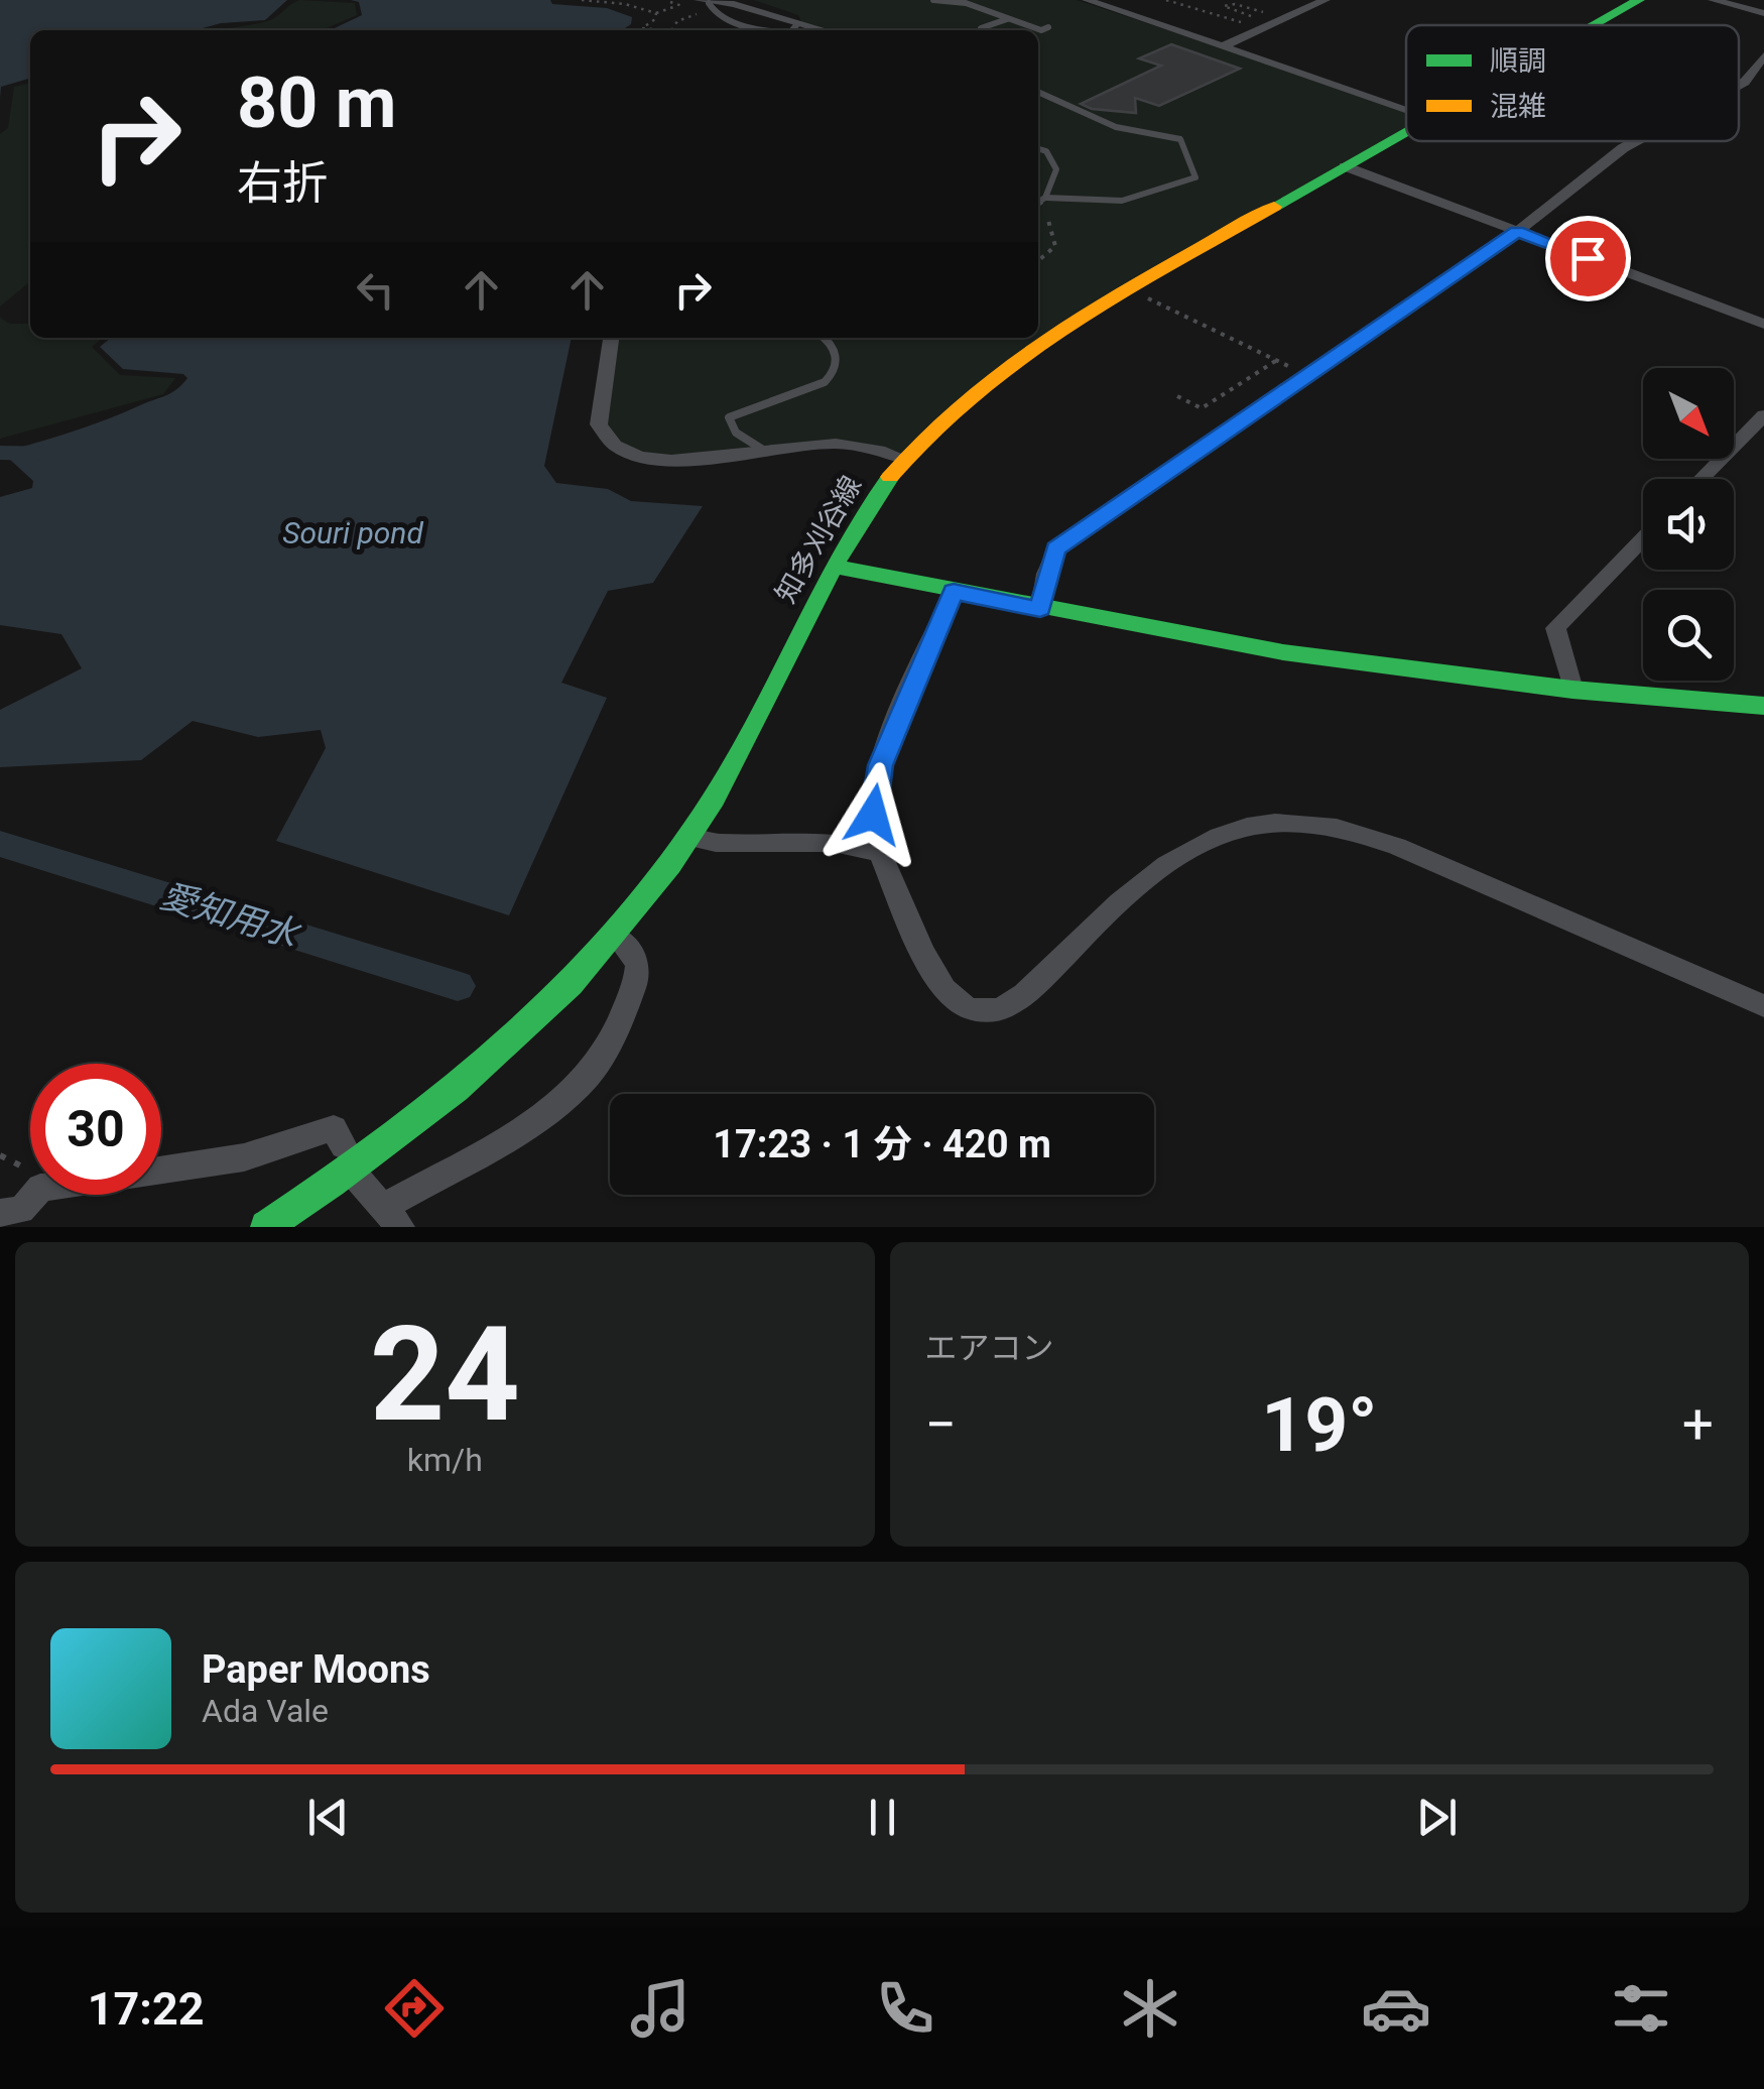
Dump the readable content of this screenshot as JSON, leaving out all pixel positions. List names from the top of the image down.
{
  "streets": {
    "street": ["知多刈谷線"]
  },
  "water": ["Souri pond", "愛知用水"],
  "legend": ["順調", "混雑"],
  "north": "bottom right",
  "page": {
    "turn": ["80 m", "右折"],
    "limit": "30",
    "trip": "17:23 · 1 分 · 420 m",
    "tile": [
      ["24", "km/h"],
      "エアコン"
    ],
    "heat": ["−", "19°", "+"],
    "song": ["Paper Moons", "Ada Vale"],
    "tabs": "17:22"
  }
}
